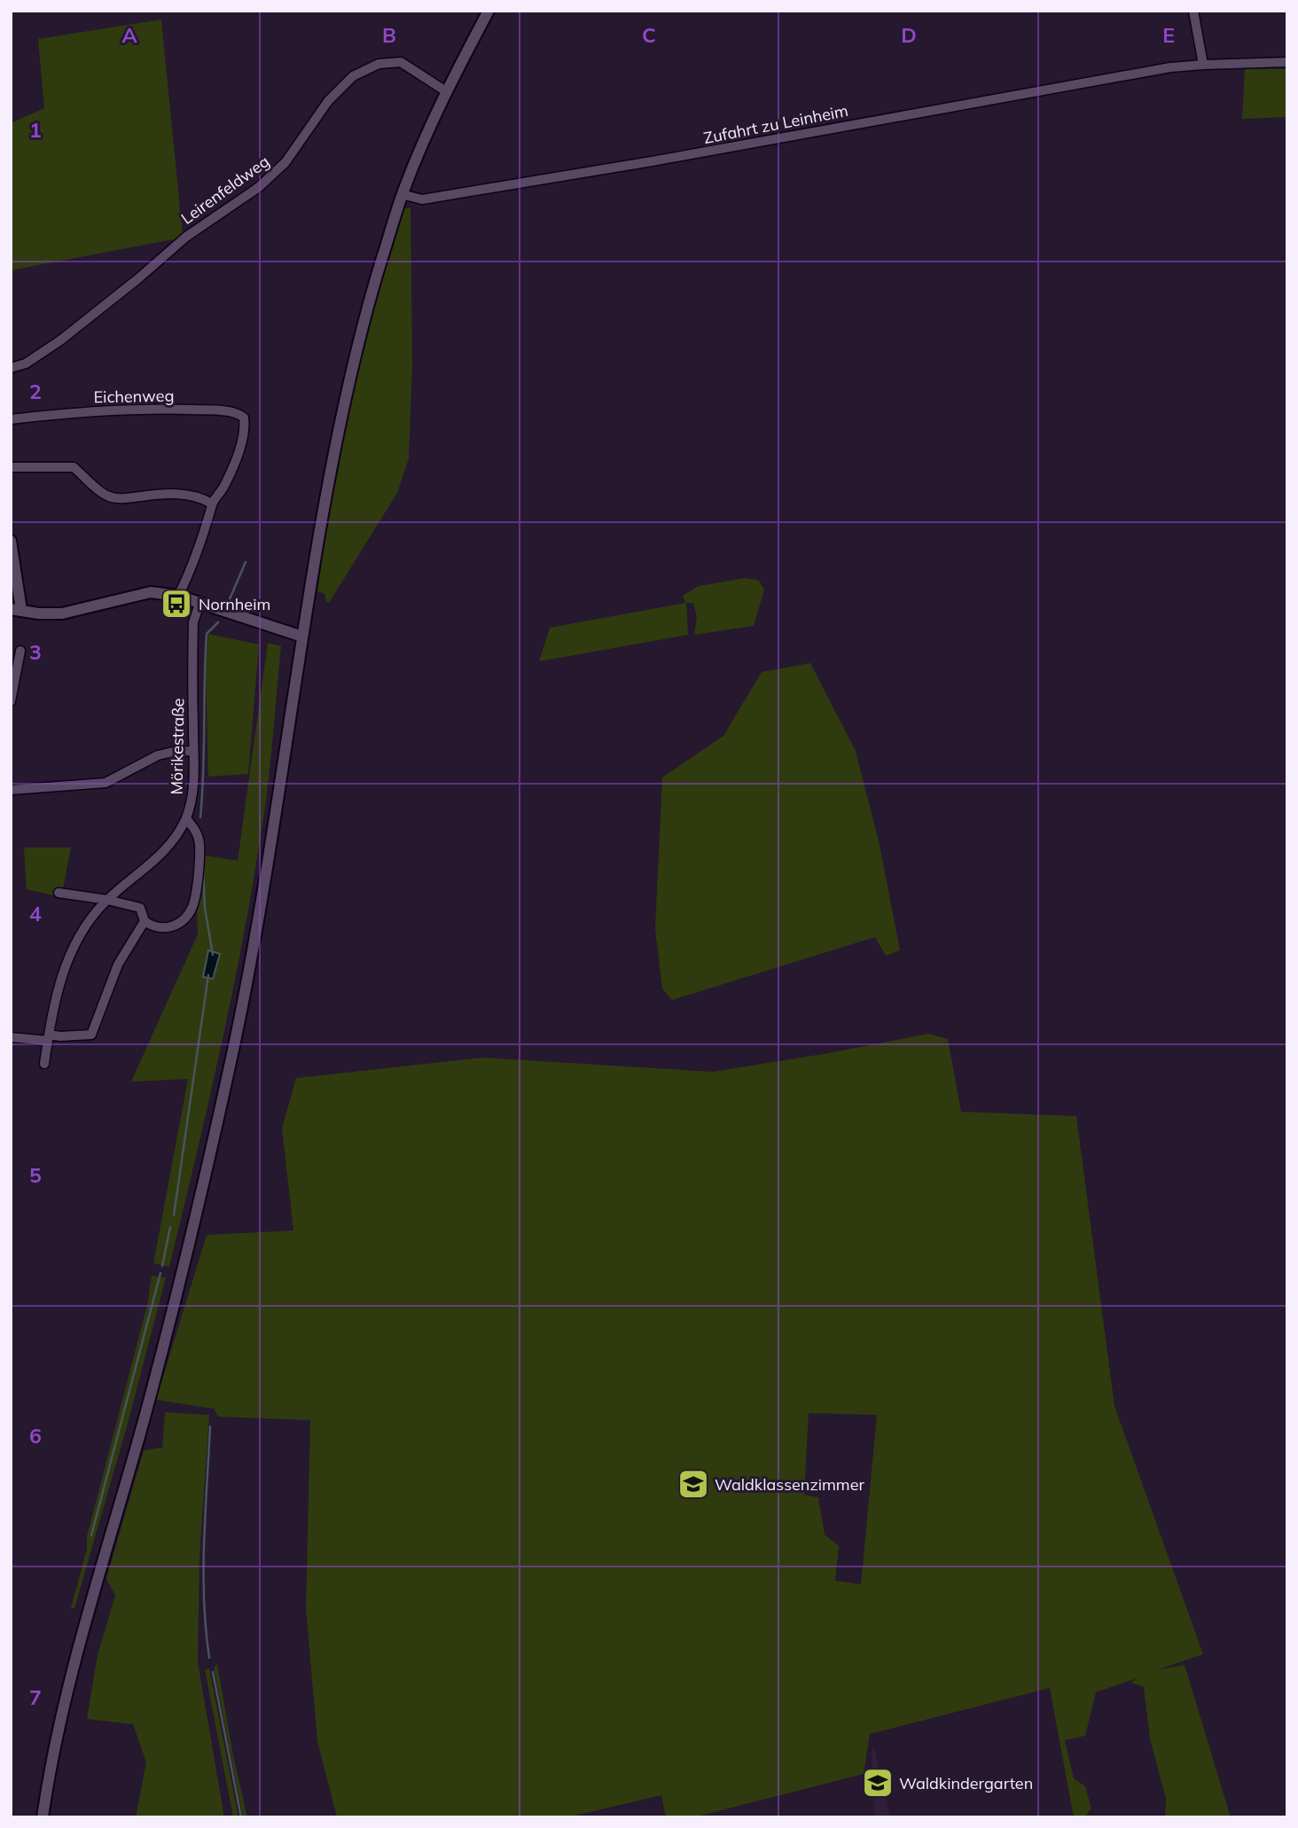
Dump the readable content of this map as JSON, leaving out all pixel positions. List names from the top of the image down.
{
  "streets": {
    "street": [
      "Zufahrt zu Leinheim",
      "Leirenfeldweg",
      "Eichenweg",
      "Mörikestraße"
    ]
  },
  "places": {
    "bus stop": ["Nornheim"],
    "school or university": ["Waldklassenzimmer", "Waldkindergarten"]
  },
  "grid": {
    "columns": [
      "A",
      "B",
      "C",
      "D",
      "E"
    ],
    "rows": [
      "1",
      "2",
      "3",
      "4",
      "5",
      "6",
      "7"
    ]
  }
}
